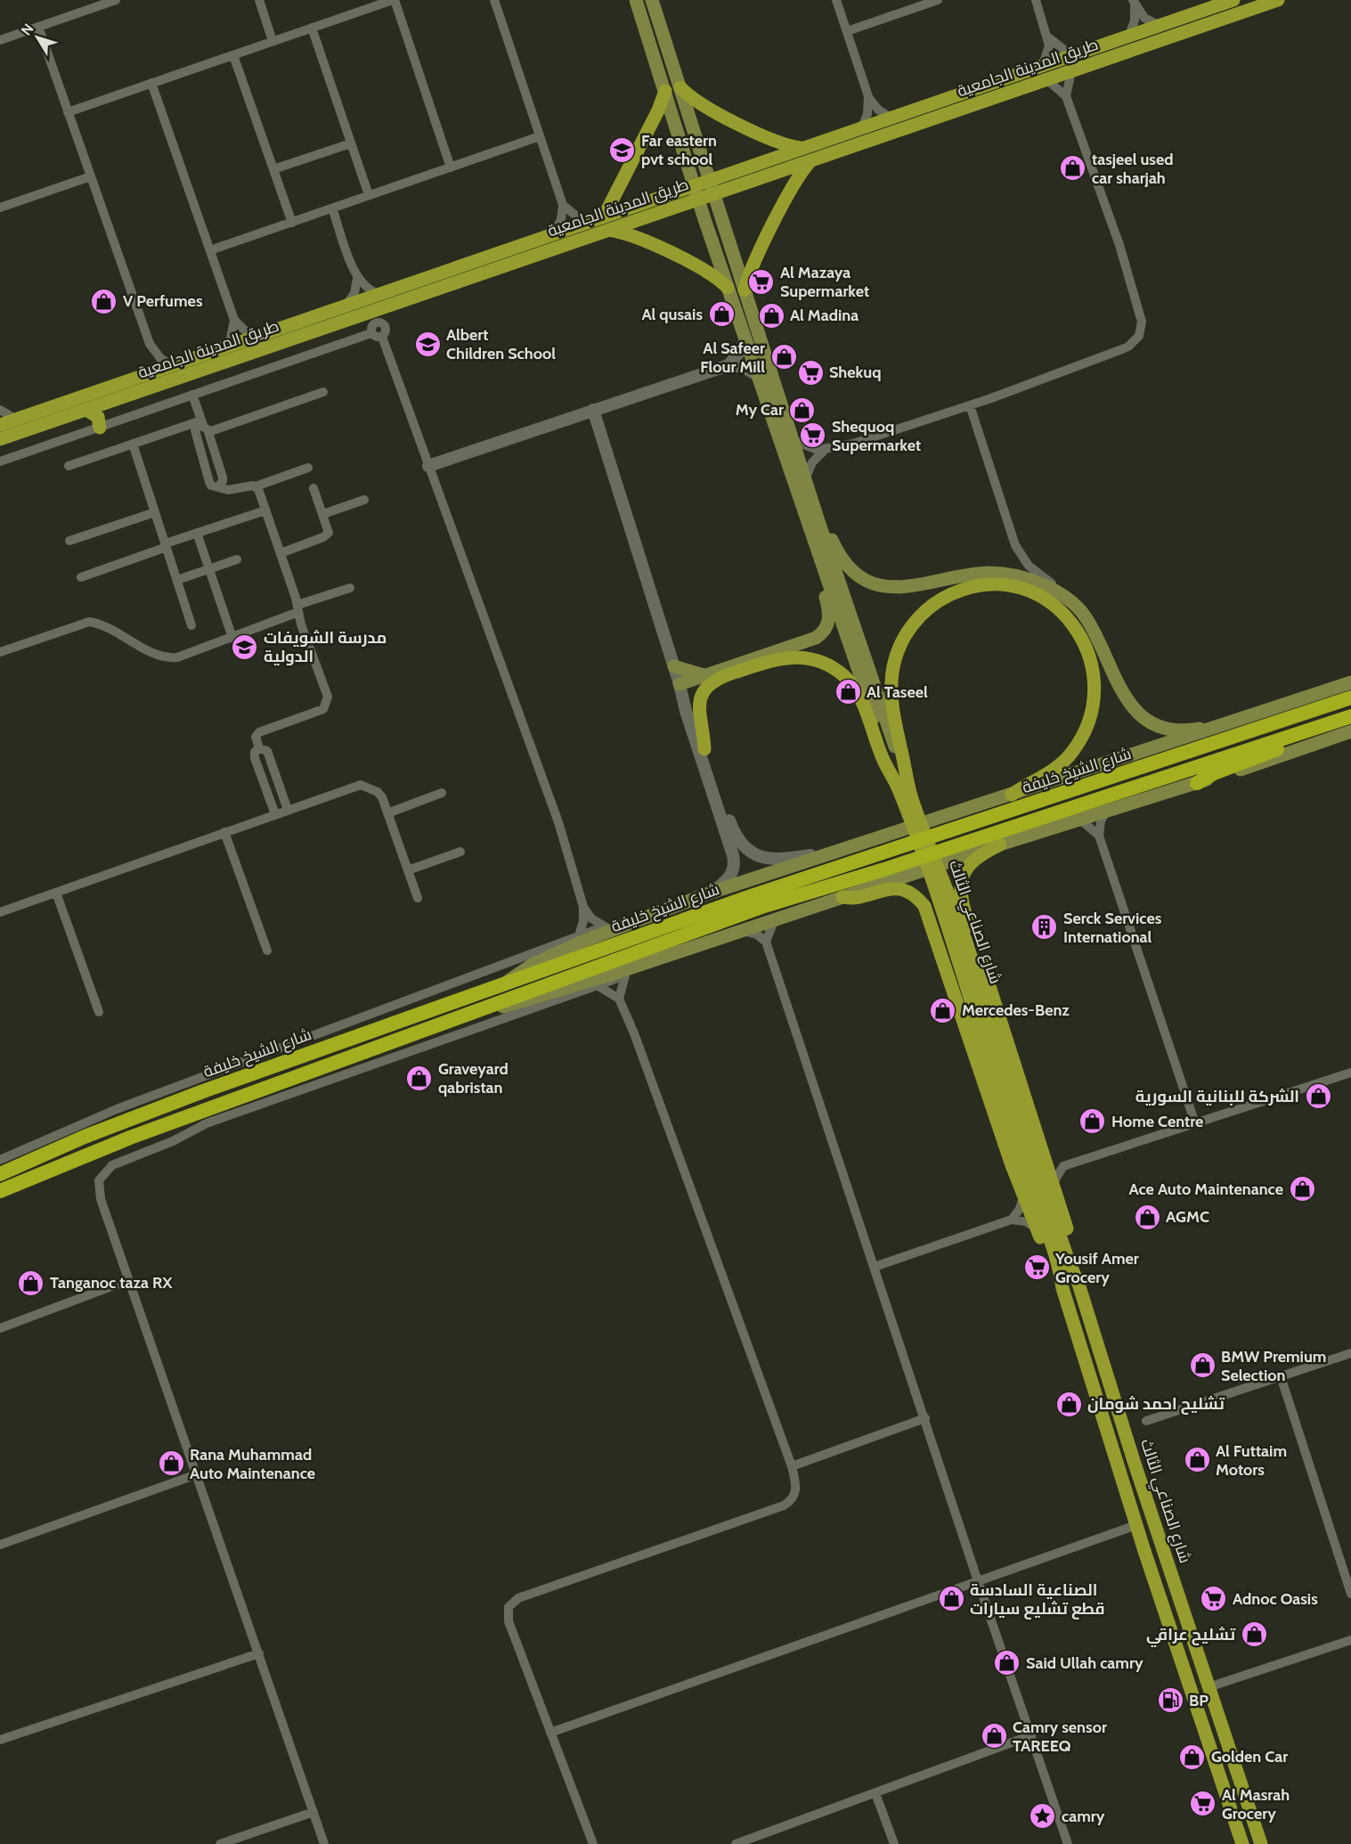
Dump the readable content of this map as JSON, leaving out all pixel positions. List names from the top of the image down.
{
  "streets": {
    "highway": ["شارع الشيخ خليفة"],
    "main road": ["طريق المدينة الجامعية", "شارع الصناعي الثالث"]
  },
  "places": {
    "school or university": ["Far eastern pvt school", "Albert Children School", "مدرسة الشويفات الدولية"],
    "shop": [
      "tasjeel used car sharjah",
      "V Perfumes",
      "Al qusais",
      "Al Madina",
      "Al Safeer Flour Mill",
      "My Car",
      "Al Taseel",
      "Mercedes-Benz",
      "Graveyard qabristan",
      "الشركة للبنانية السورية",
      "Home Centre",
      "Ace Auto Maintenance",
      "AGMC",
      "Tanganoc taza RX",
      "BMW Premium Selection",
      "تشليح احمد شومان",
      "Al Futtaim Motors",
      "Rana Muhammad Auto Maintenance",
      "الصناعية السادسة قطع تشليع سيارات",
      "تشليح عراقي",
      "Said Ullah camry",
      "Camry sensor TAREEQ",
      "Golden Car"
    ],
    "supermarket": [
      "Al Mazaya Supermarket",
      "Shekuq",
      "Shequoq Supermarket",
      "Yousif Amer Grocery",
      "Adnoc Oasis",
      "Al Masrah Grocery"
    ],
    "building": ["Serck Services International"],
    "fuel station": ["BP"],
    "place": ["camry"]
  },
  "north": "top left"
}
